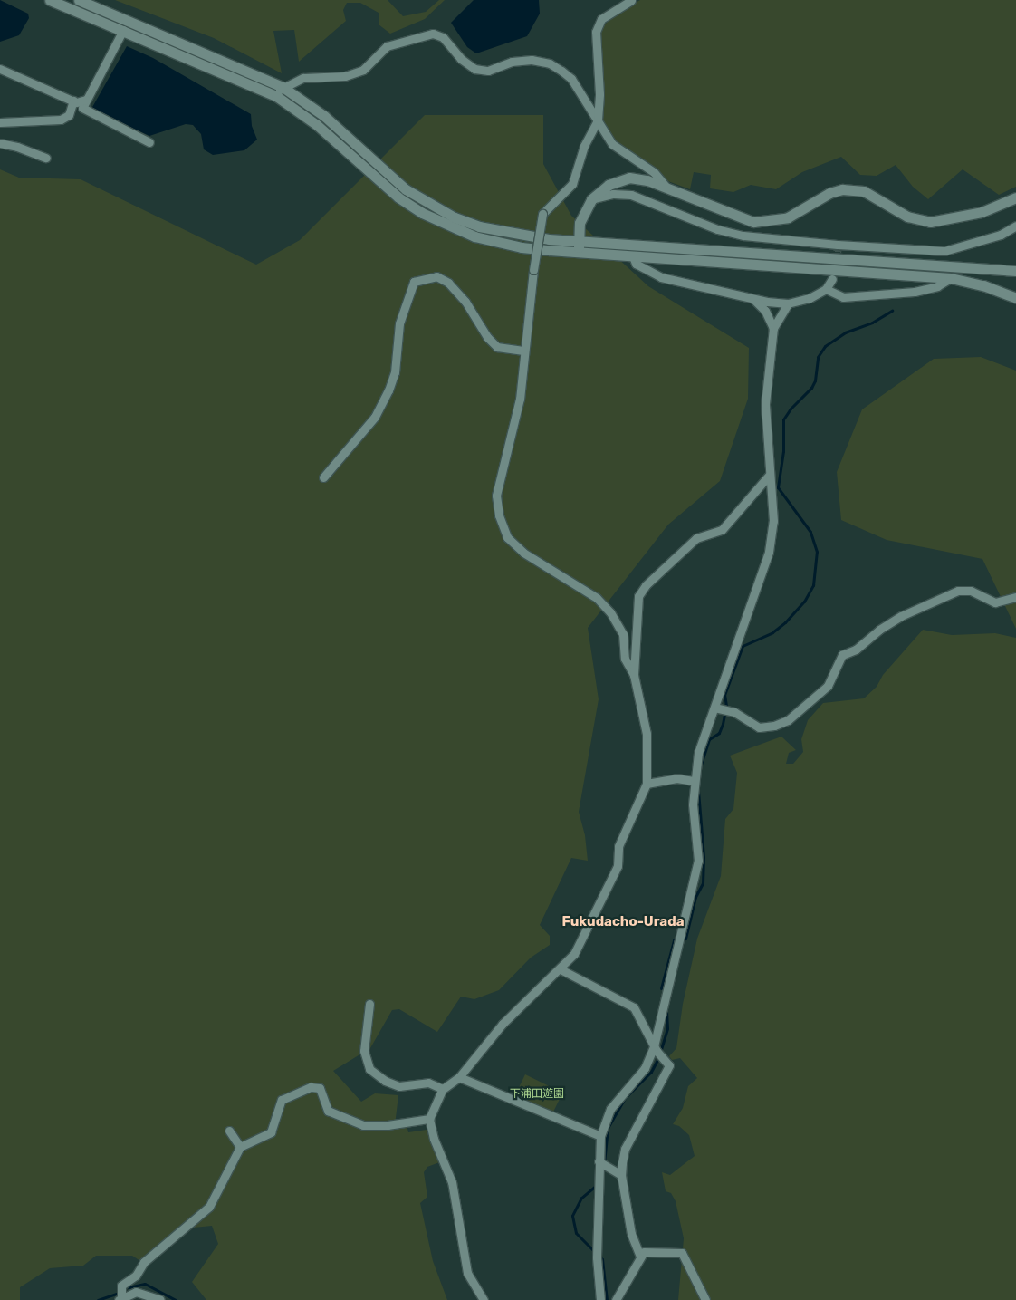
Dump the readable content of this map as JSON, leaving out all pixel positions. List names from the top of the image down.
{
  "districts": ["Fukudacho-Urada"],
  "parks": ["下浦田遊園"]
}
